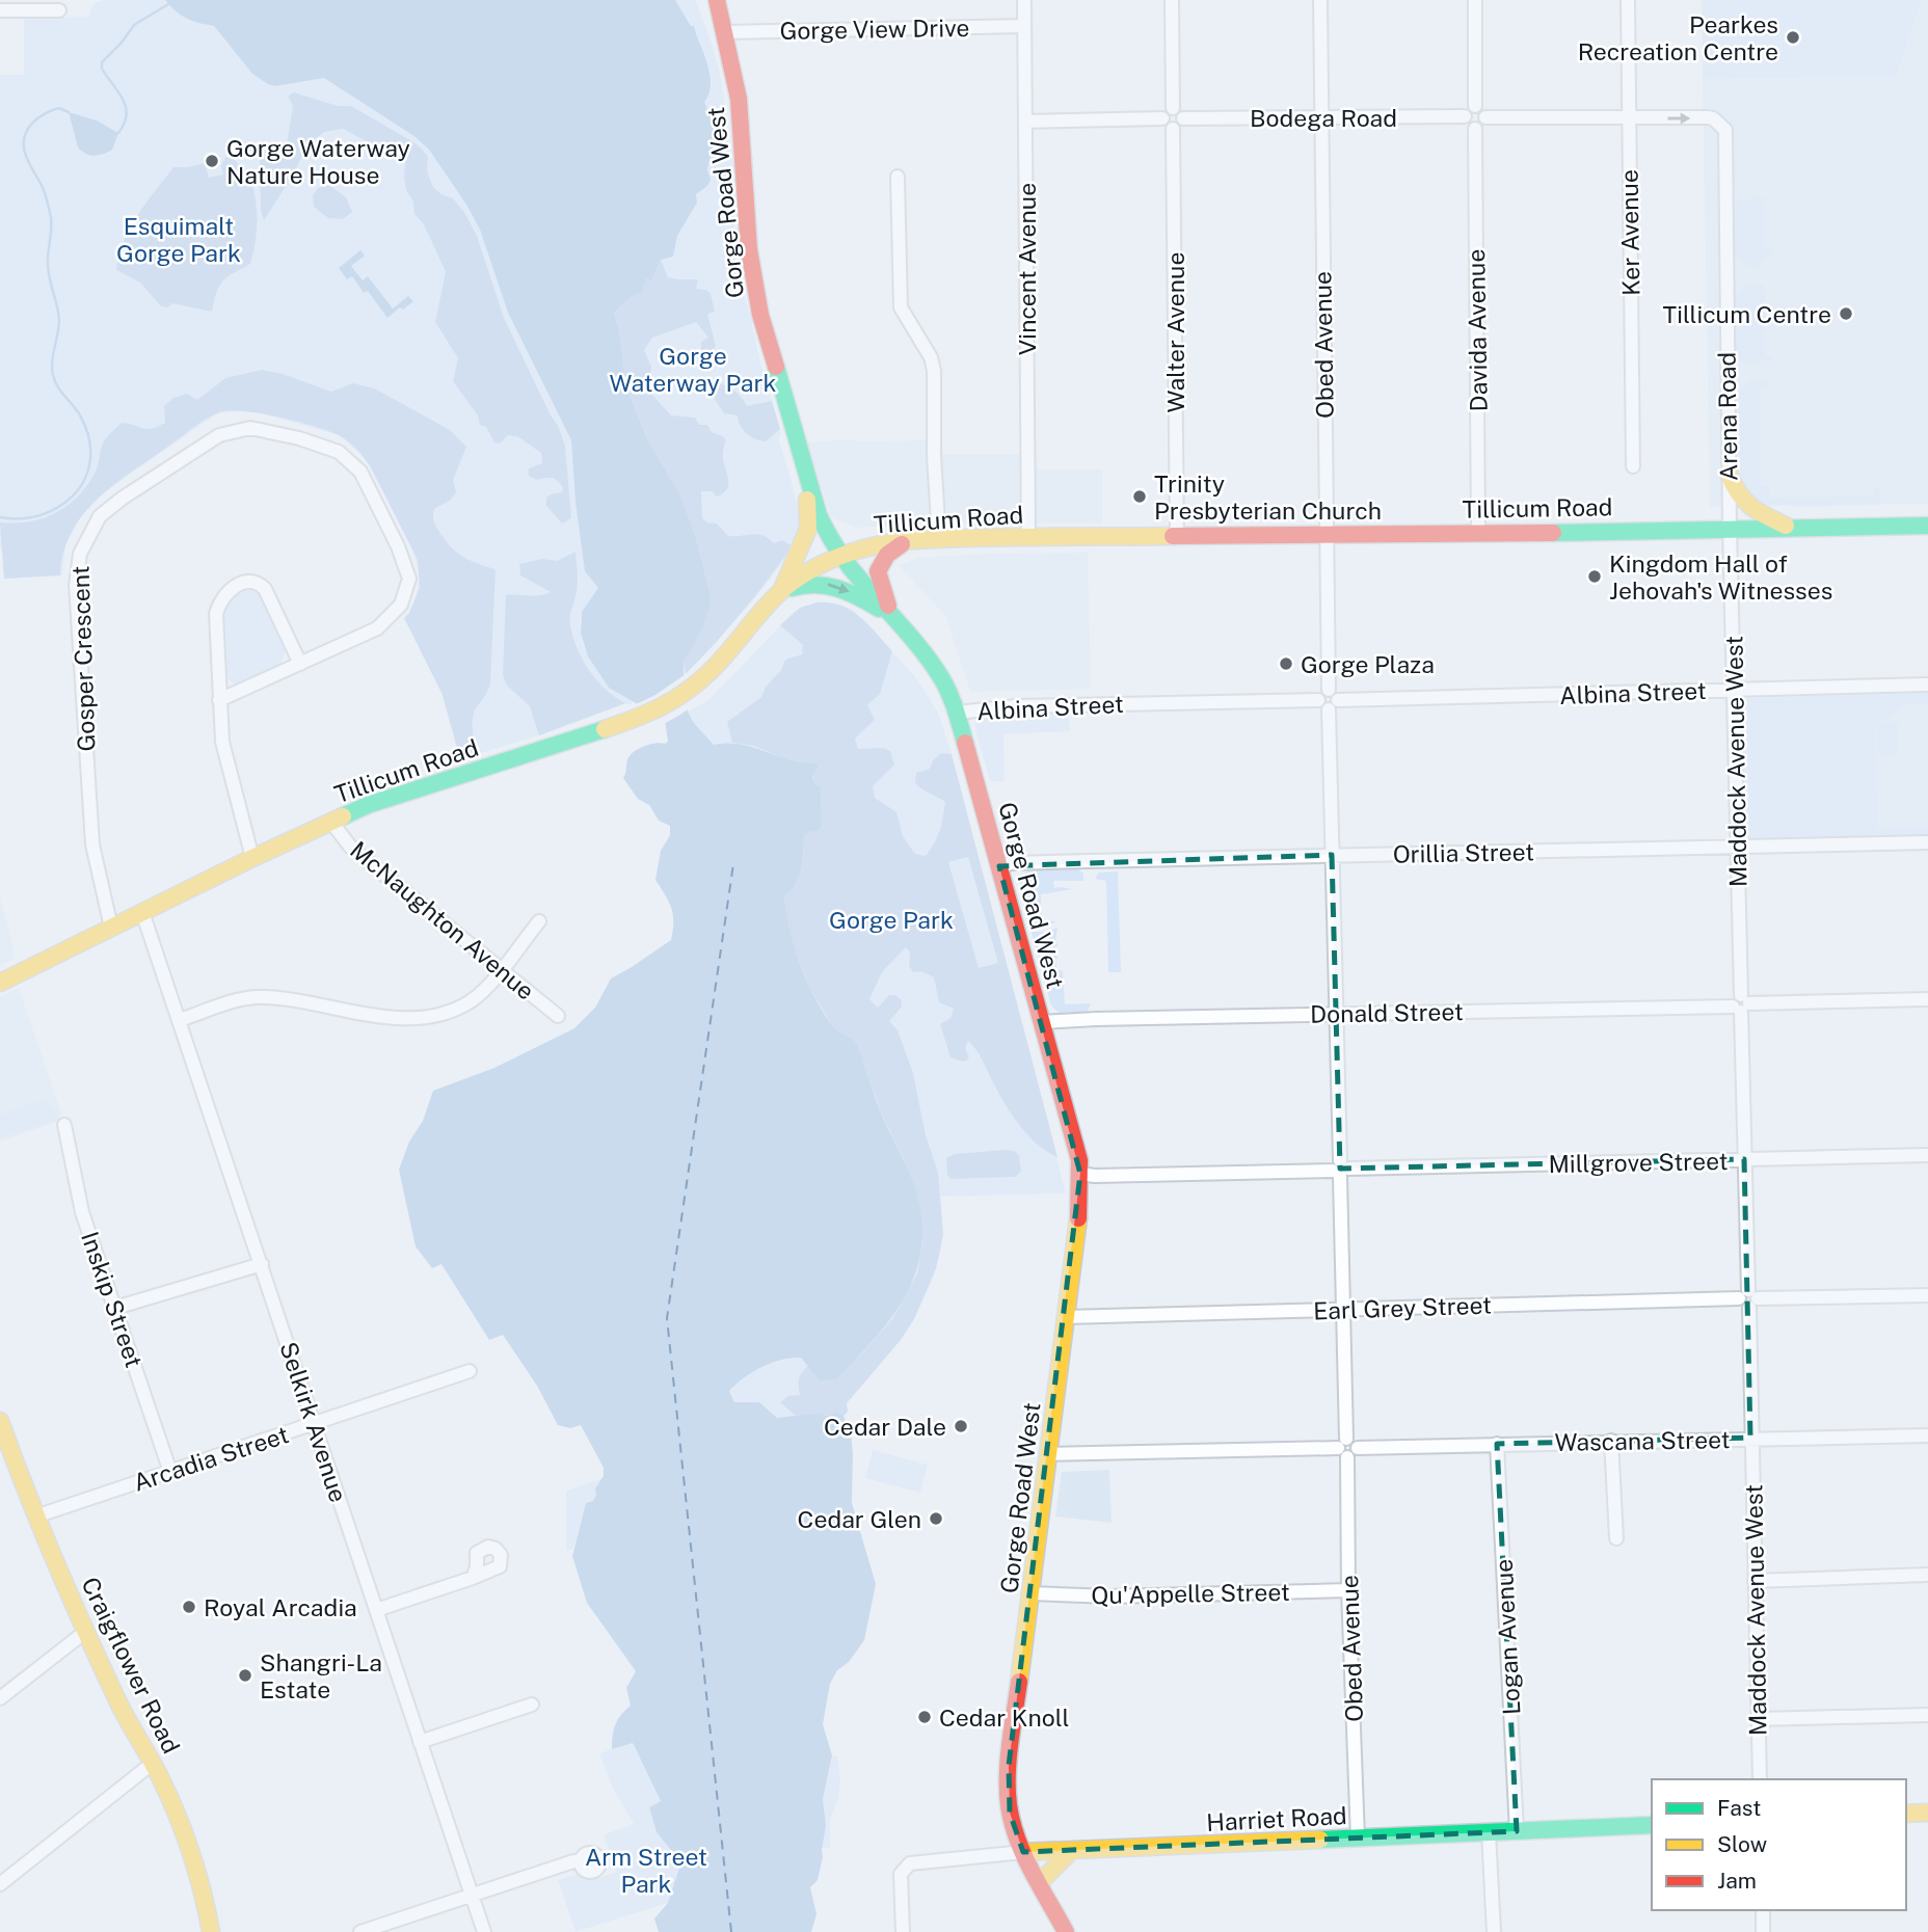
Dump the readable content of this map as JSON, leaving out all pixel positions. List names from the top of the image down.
{
  "streets": {
    "main road": [
      "Gorge Road West",
      "Tillicum Road",
      "Craigflower Road",
      "Harriet Road"
    ],
    "street": [
      "Gorge View Drive",
      "Bodega Road",
      "Ker Avenue",
      "Vincent Avenue",
      "Davida Avenue",
      "Walter Avenue",
      "Obed Avenue",
      "Arena Road",
      "Gosper Crescent",
      "Albina Street",
      "Maddock Avenue West",
      "Orillia Street",
      "McNaughton Avenue",
      "Donald Street",
      "Millgrove Street",
      "Inskip Street",
      "Earl Grey Street",
      "Selkirk Avenue",
      "Wascana Street",
      "Arcadia Street",
      "Qu'Appelle Street",
      "Logan Avenue"
    ]
  },
  "crossings": [
    ["Gorge View Drive", "Gorge Road West"],
    ["Gorge View Drive", "Vincent Avenue"],
    ["Bodega Road", "Davida Avenue"],
    ["Bodega Road", "Walter Avenue"],
    ["Bodega Road", "Obed Avenue"],
    ["Gorge Road West", "Tillicum Road"],
    ["Gorge Road West", "Albina Street"],
    ["Gorge Road West", "Orillia Street"],
    ["Gorge Road West", "Donald Street"],
    ["Gorge Road West", "Millgrove Street"],
    ["Gorge Road West", "Earl Grey Street"],
    ["Gorge Road West", "Wascana Street"],
    ["Gorge Road West", "Qu'Appelle Street"],
    ["Gorge Road West", "Harriet Road"],
    ["Ker Avenue", "Arena Road"],
    ["Vincent Avenue", "Tillicum Road"],
    ["Davida Avenue", "Tillicum Road"],
    ["Walter Avenue", "Tillicum Road"],
    ["Obed Avenue", "Tillicum Road"],
    ["Obed Avenue", "Albina Street"],
    ["Obed Avenue", "Orillia Street"],
    ["Obed Avenue", "Donald Street"],
    ["Obed Avenue", "Millgrove Street"],
    ["Obed Avenue", "Earl Grey Street"],
    ["Obed Avenue", "Wascana Street"],
    ["Obed Avenue", "Qu'Appelle Street"],
    ["Obed Avenue", "Harriet Road"],
    ["Arena Road", "Tillicum Road"],
    ["Arena Road", "Maddock Avenue West"],
    ["Tillicum Road", "Gosper Crescent"],
    ["Tillicum Road", "Maddock Avenue West"],
    ["Tillicum Road", "McNaughton Avenue"],
    ["Tillicum Road", "Selkirk Avenue"],
    ["Albina Street", "Maddock Avenue West"],
    ["Maddock Avenue West", "Orillia Street"],
    ["Maddock Avenue West", "Donald Street"],
    ["Maddock Avenue West", "Millgrove Street"],
    ["Maddock Avenue West", "Earl Grey Street"],
    ["Maddock Avenue West", "Wascana Street"],
    ["Inskip Street", "Arcadia Street"],
    ["Selkirk Avenue", "Arcadia Street"],
    ["Wascana Street", "Logan Avenue"],
    ["Arcadia Street", "Craigflower Road"],
    ["Logan Avenue", "Harriet Road"]
  ],
  "one_way": ["Arena Road"],
  "parks": [
    "Esquimalt Gorge Park",
    "Gorge Waterway Park",
    "Gorge Park",
    "Arm Street Park"
  ],
  "places": [
    "Pearkes Recreation Centre",
    "Gorge Waterway Nature House",
    "Tillicum Centre",
    "Trinity Presbyterian Church",
    "Kingdom Hall of Jehovah's Witnesses",
    "Gorge Plaza",
    "Cedar Dale",
    "Cedar Glen",
    "Royal Arcadia",
    "Shangri-La Estate",
    "Cedar Knoll"
  ],
  "legend": ["Fast", "Slow", "Jam"]
}
